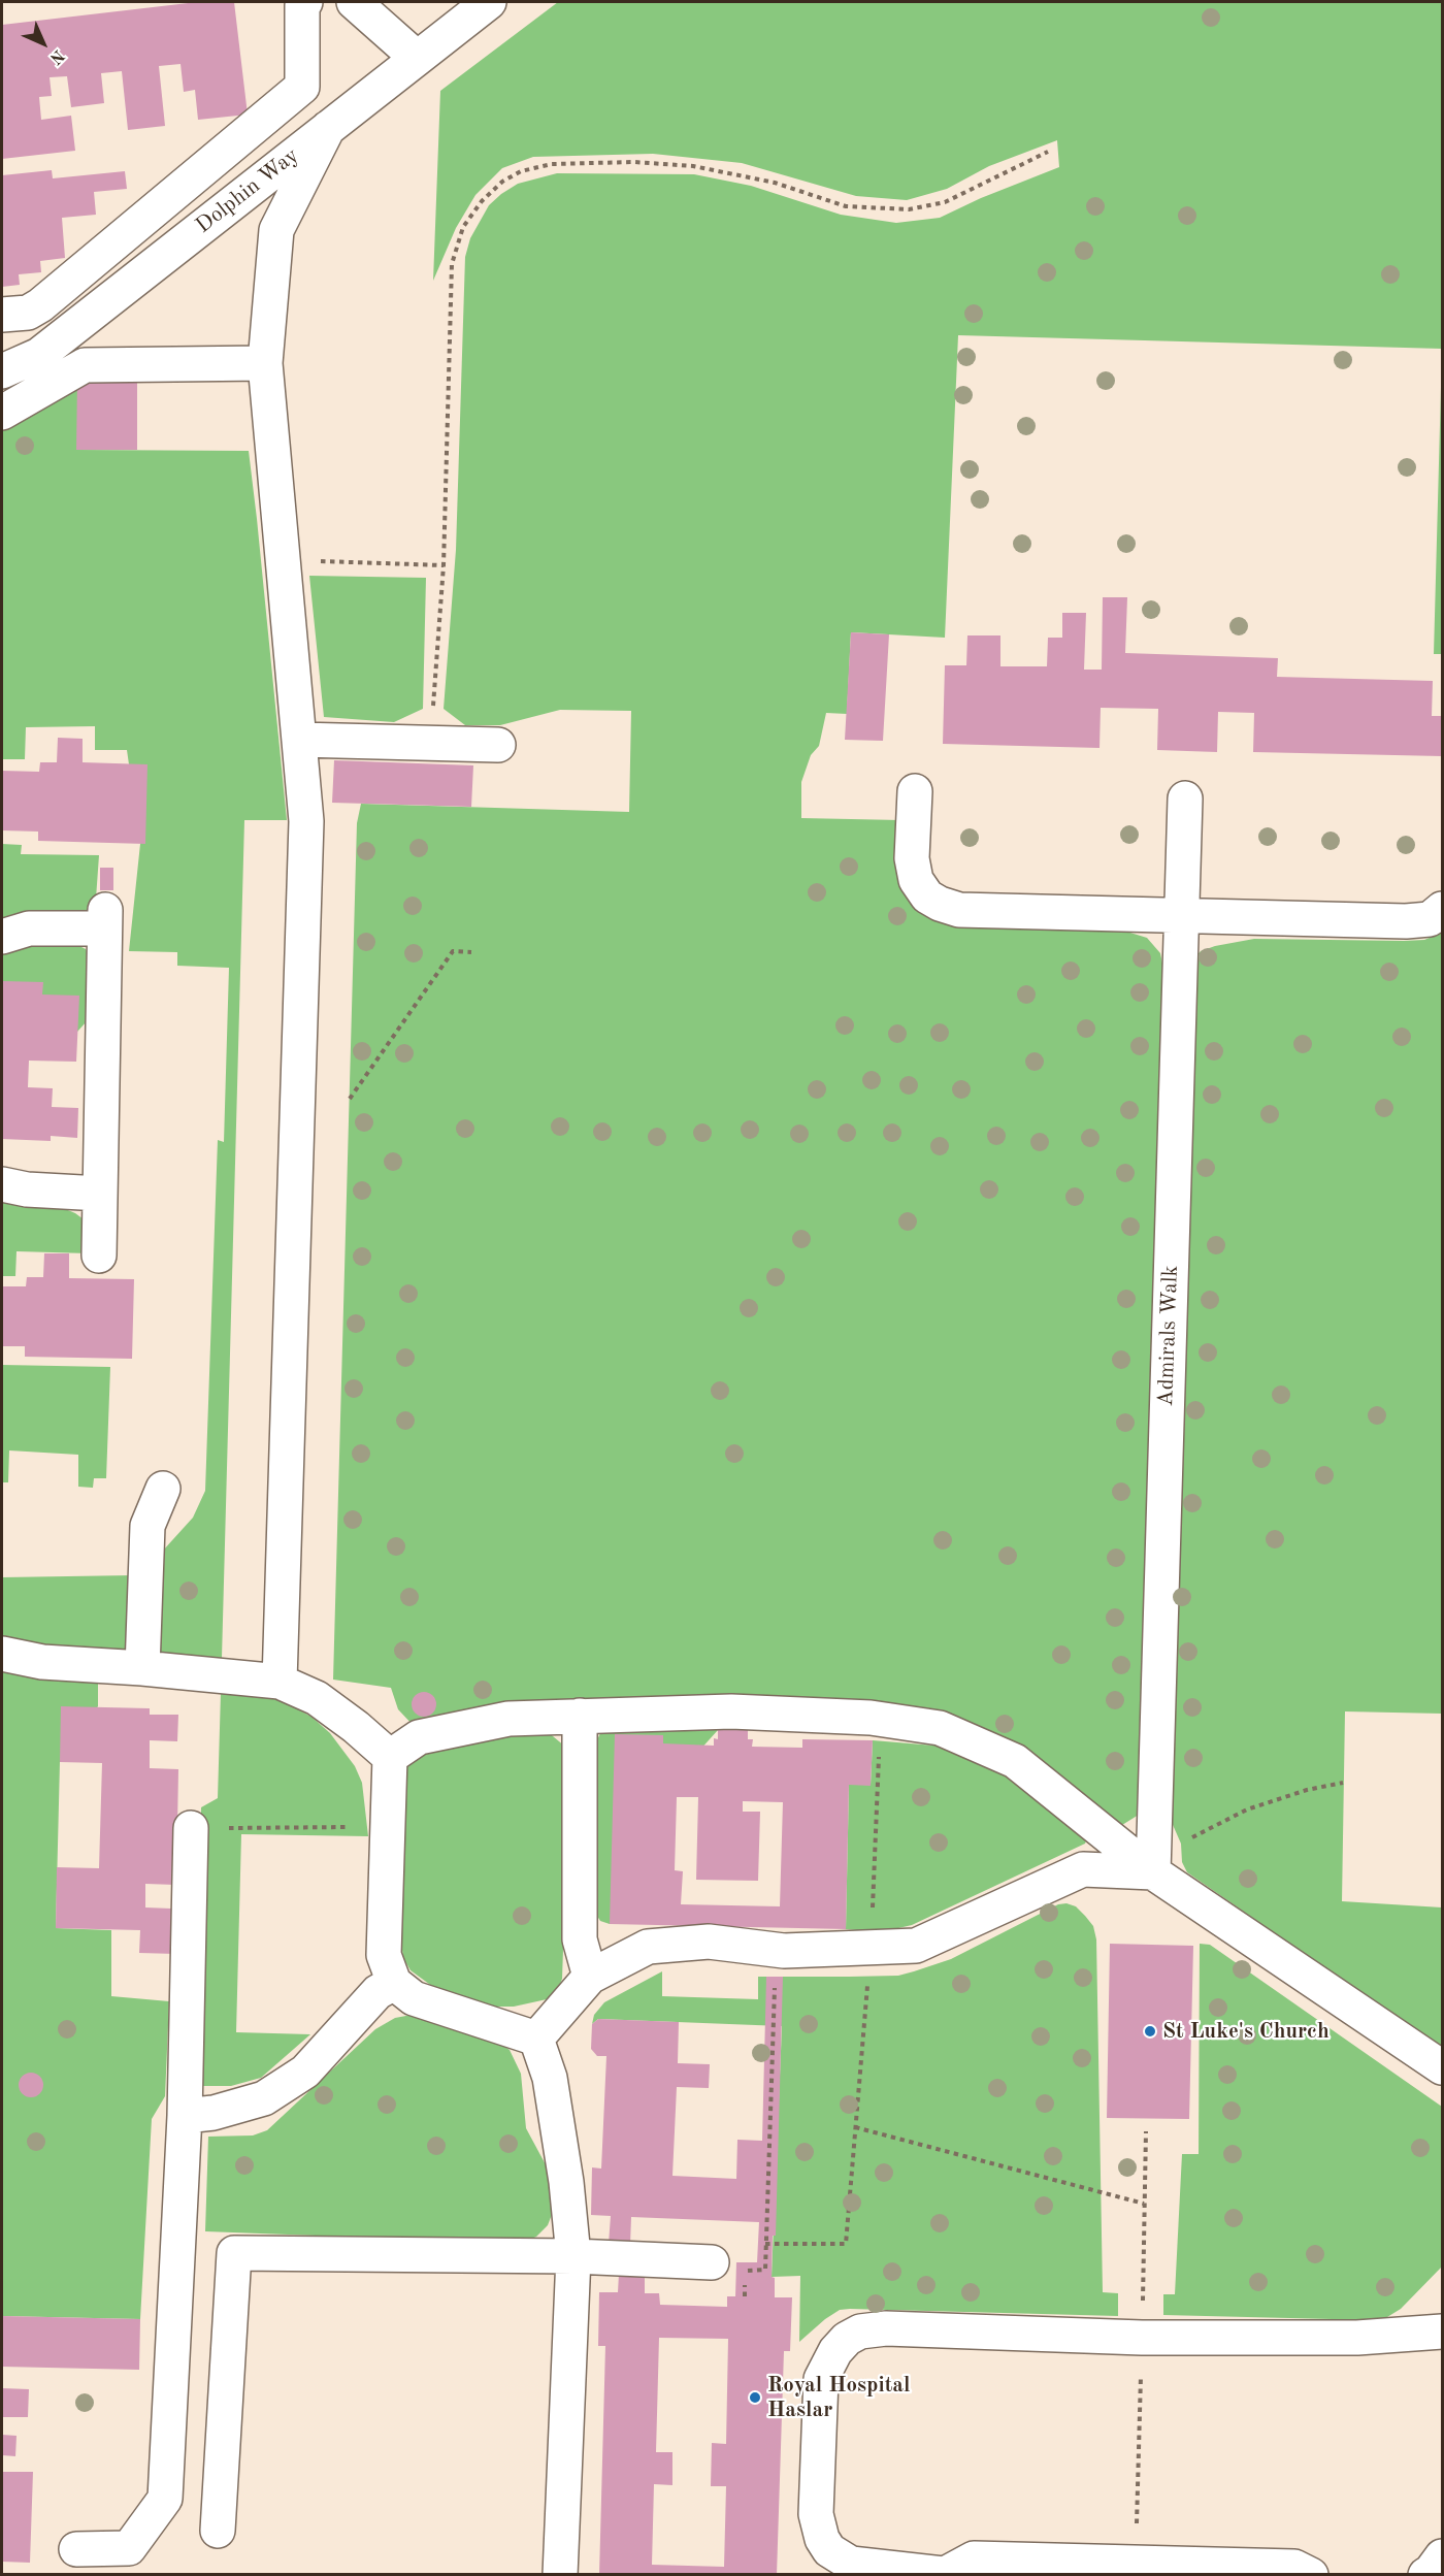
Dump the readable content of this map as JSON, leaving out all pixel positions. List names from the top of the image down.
{
  "streets": {
    "lane": ["Dolphin Way", "Admirals Walk"]
  },
  "places": ["St Luke's Church", "Royal Hospital Haslar"],
  "north": "bottom right"
}
